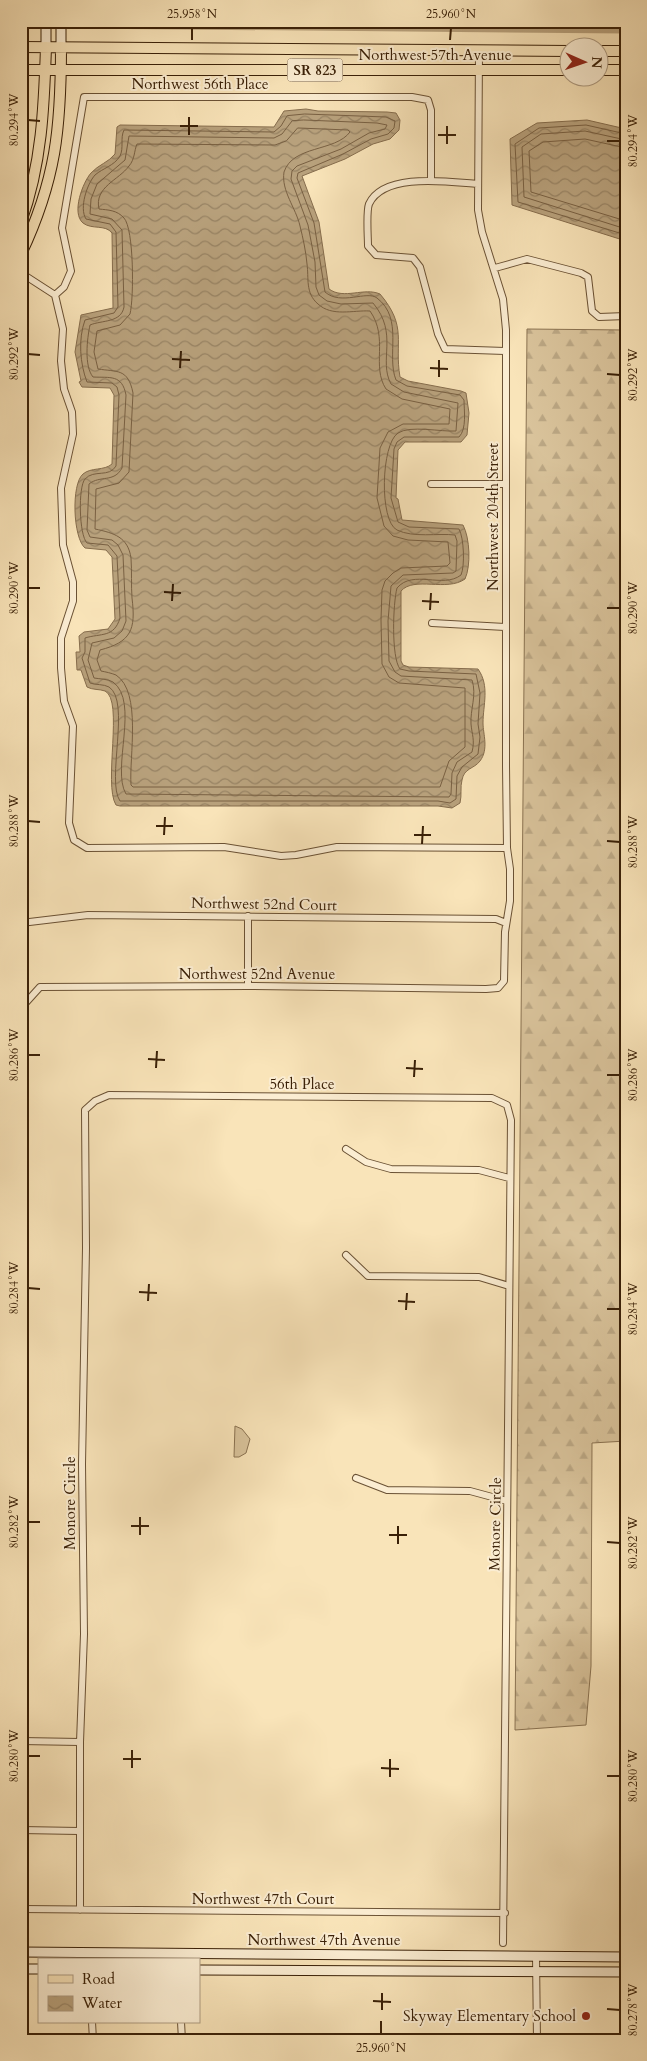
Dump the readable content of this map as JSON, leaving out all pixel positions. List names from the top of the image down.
{
  "streets": {
    "main road": ["Northwest 57th Avenue", "SR 823", "Northwest 47th Avenue"],
    "street": [
      "Northwest 56th Place",
      "Northwest 204th Street",
      "Northwest 52nd Court",
      "Northwest 52nd Avenue",
      "56th Place",
      "Monore Circle",
      "Northwest 47th Court"
    ]
  },
  "crossings": [
    ["Northwest 57th Avenue", "SR 823"],
    ["Northwest 57th Avenue", "Northwest 204th Street"],
    ["Northwest 204th Street", "Northwest 52nd Court"],
    ["Northwest 204th Street", "Northwest 52nd Avenue"],
    ["56th Place", "Monore Circle"],
    ["Monore Circle", "Northwest 47th Court"]
  ],
  "places": ["Skyway Elementary School"],
  "legend": ["Road", "Water"],
  "north": "right",
  "coordinates": [
    "25.958°N",
    "25.960°N",
    "80.294°W",
    "80.292°W",
    "80.290°W",
    "80.288°W",
    "80.286°W",
    "80.284°W",
    "80.282°W",
    "80.280°W",
    "80.278°W"
  ]
}
